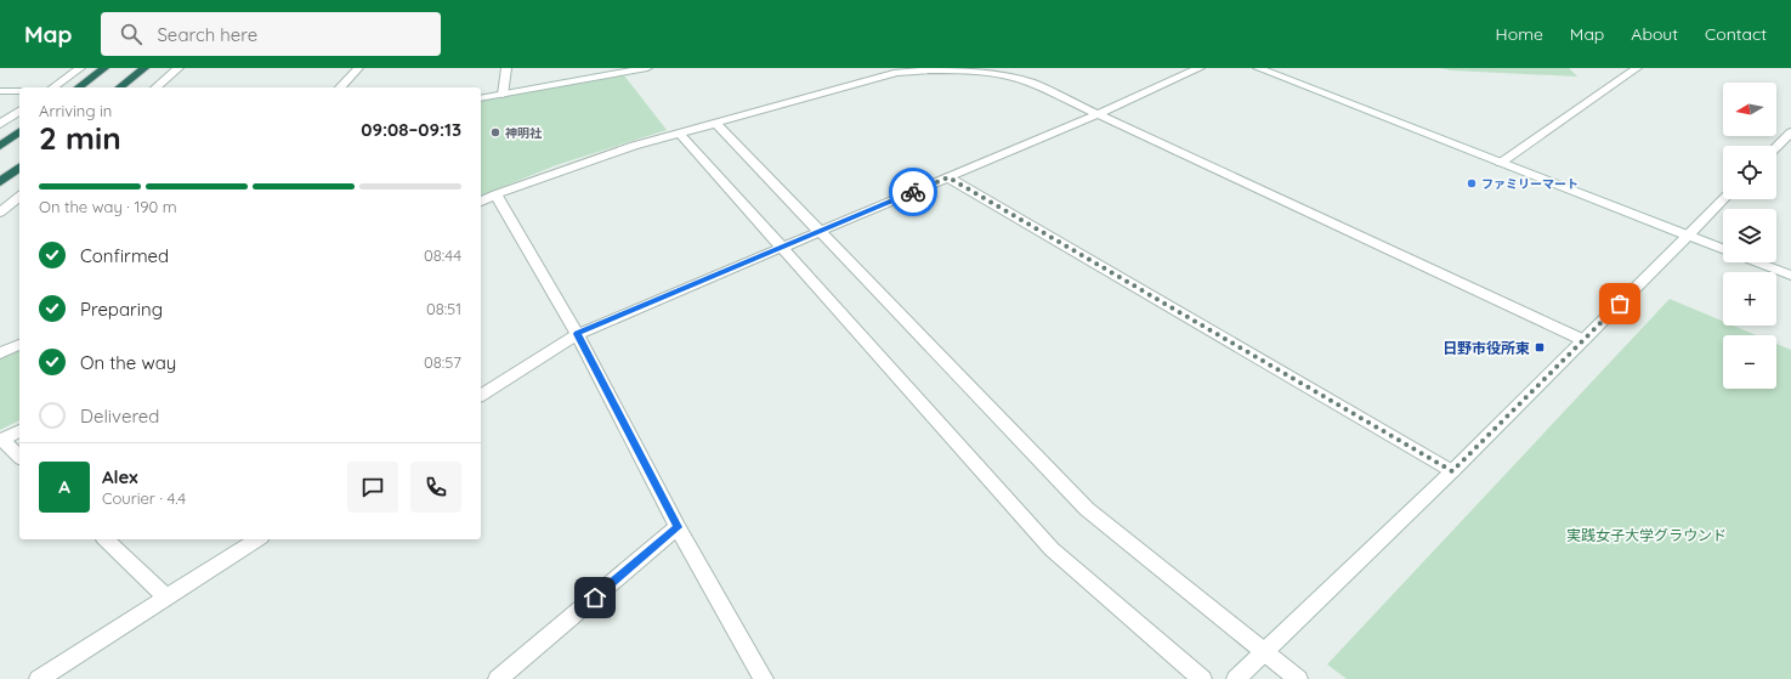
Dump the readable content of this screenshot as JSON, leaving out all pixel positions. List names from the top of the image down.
{
  "parks": ["実践女子大学グラウンド"],
  "places": {
    "other": ["神明社", "ファミリーマート"],
    "transit": ["日野市役所東"]
  },
  "north": "left",
  "page": {
    "header": "Map",
    "search": "Search here",
    "nav": [
      "Home",
      "Map",
      "About",
      "Contact"
    ],
    "map_buttons": ["+", "−"],
    "heading": ["2 min", "Arriving in", "09:08–09:13"],
    "panel": ["Alex", "Courier · 4.4"],
    "bar": "On the way · 190 m",
    "list": [
      ["Confirmed", "08:44"],
      ["Preparing", "08:51"],
      ["On the way", "08:57"],
      "Delivered"
    ],
    "round": "A"
  }
}
